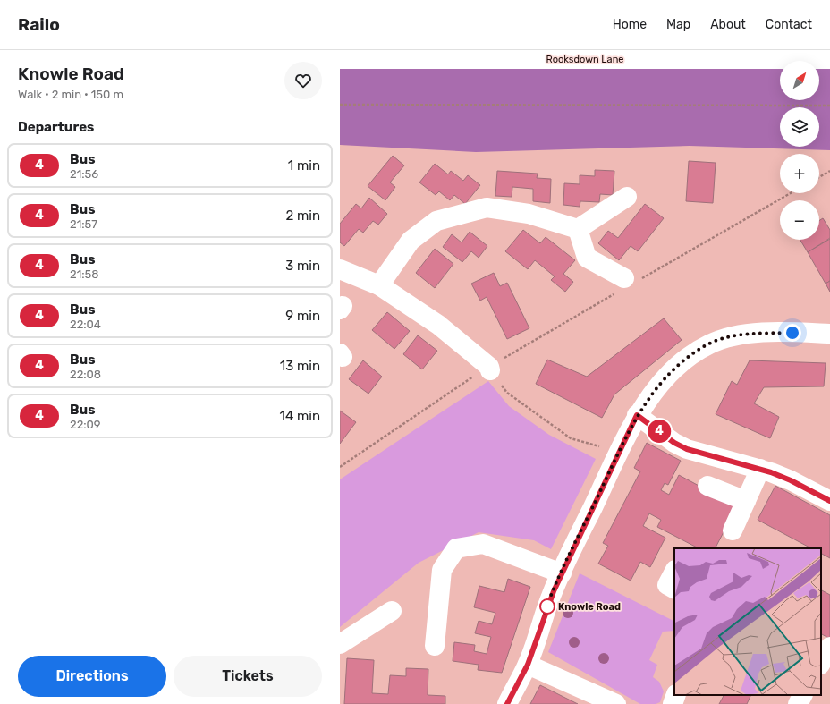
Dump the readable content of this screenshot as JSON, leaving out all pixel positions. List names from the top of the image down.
{
  "streets": {
    "street": ["Rooksdown Lane"]
  },
  "places": ["Knowle Road"],
  "lines": ["bus line 4"],
  "north": "top right",
  "page": {
    "header": "Railo",
    "nav": [
      "Home",
      "Map",
      "About",
      "Contact"
    ],
    "heading": [
      ["Knowle Road", "Walk · 2 min · 150 m"],
      "Departures"
    ],
    "on_map": "4",
    "map_buttons": ["+", "−"],
    "list": [
      {
        "mark": "4",
        "name": "Bus",
        "note": "21:56",
        "value": "1 min"
      },
      {
        "mark": "4",
        "name": "Bus",
        "note": "21:57",
        "value": "2 min"
      },
      {
        "mark": "4",
        "name": "Bus",
        "note": "21:58",
        "value": "3 min"
      },
      {
        "mark": "4",
        "name": "Bus",
        "note": "22:04",
        "value": "9 min"
      },
      {
        "mark": "4",
        "name": "Bus",
        "note": "22:08",
        "value": "13 min"
      },
      {
        "mark": "4",
        "name": "Bus",
        "note": "22:09",
        "value": "14 min"
      }
    ],
    "buttons": ["Directions", "Tickets"]
  }
}
